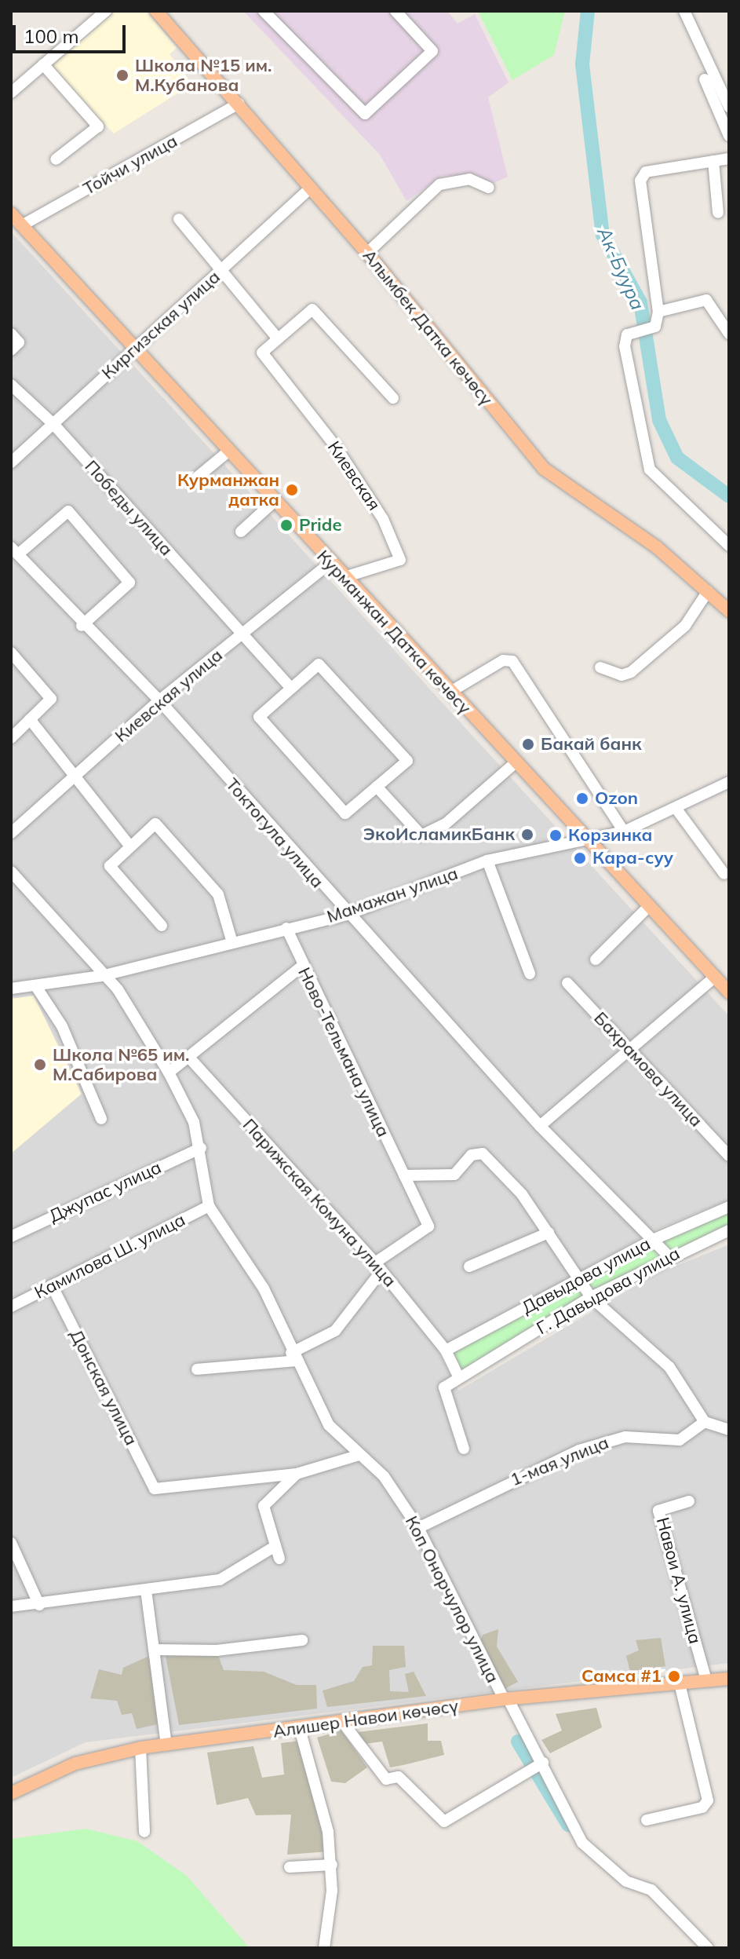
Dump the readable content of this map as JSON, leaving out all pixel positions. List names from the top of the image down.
{
  "streets": {
    "main road": ["Алымбек Датка көчөсү", "Курманжан Датка көчөсү", "Алишер Навои көчөсү"],
    "street": [
      "Тойчи улица",
      "Киргизская улица",
      "Киевская",
      "Победы улица",
      "Киевская улица",
      "Токтогула улица",
      "Мамажан улица",
      "Ново-Тельмана улица",
      "Бахрамова улица",
      "Джупас улица",
      "Парижская Комуна улица",
      "Камилова Ш. улица",
      "Давыдова улица",
      "Г. Давыдова улица",
      "Донская улица",
      "1-мая улица",
      "Навои А. улица",
      "Коп Онорчулор улица"
    ]
  },
  "crossings": [
    ["Тойчи улица", "Алымбек Датка көчөсү"],
    ["Тойчи улица", "Курманжан Датка көчөсү"],
    ["Киргизская улица", "Алымбек Датка көчөсү"],
    ["Киргизская улица", "Победы улица"],
    ["Киргизская улица", "Курманжан Датка көчөсү"],
    ["Киевская", "Курманжан Датка көчөсү"],
    ["Победы улица", "Киевская улица"],
    ["Курманжан Датка көчөсү", "Киевская улица"],
    ["Курманжан Датка көчөсү", "Мамажан улица"],
    ["Киевская улица", "Токтогула улица"],
    ["Токтогула улица", "Мамажан улица"],
    ["Токтогула улица", "Давыдова улица"],
    ["Токтогула улица", "Г. Давыдова улица"],
    ["Мамажан улица", "Ново-Тельмана улица"],
    ["Мамажан улица", "Коп Онорчулор улица"],
    ["Ново-Тельмана улица", "Парижская Комуна улица"],
    ["Джупас улица", "Коп Онорчулор улица"],
    ["Парижская Комуна улица", "Давыдова улица"],
    ["Парижская Комуна улица", "Г. Давыдова улица"],
    ["Камилова Ш. улица", "Донская улица"],
    ["Камилова Ш. улица", "Коп Онорчулор улица"],
    ["1-мая улица", "Коп Онорчулор улица"],
    ["Навои А. улица", "Алишер Навои көчөсү"],
    ["Коп Онорчулор улица", "Алишер Навои көчөсү"]
  ],
  "water": ["Ак-Буура"],
  "places": [
    "Школа №15 им. М.Кубанова",
    "Курманжан датка",
    "Pride",
    "Бакай банк",
    "Ozon",
    "ЭкоИсламикБанк",
    "Корзинка",
    "Кара-суу",
    "Школа №65 им. М.Сабирова",
    "Самса #1"
  ],
  "scale_bar": "100 m"
}
